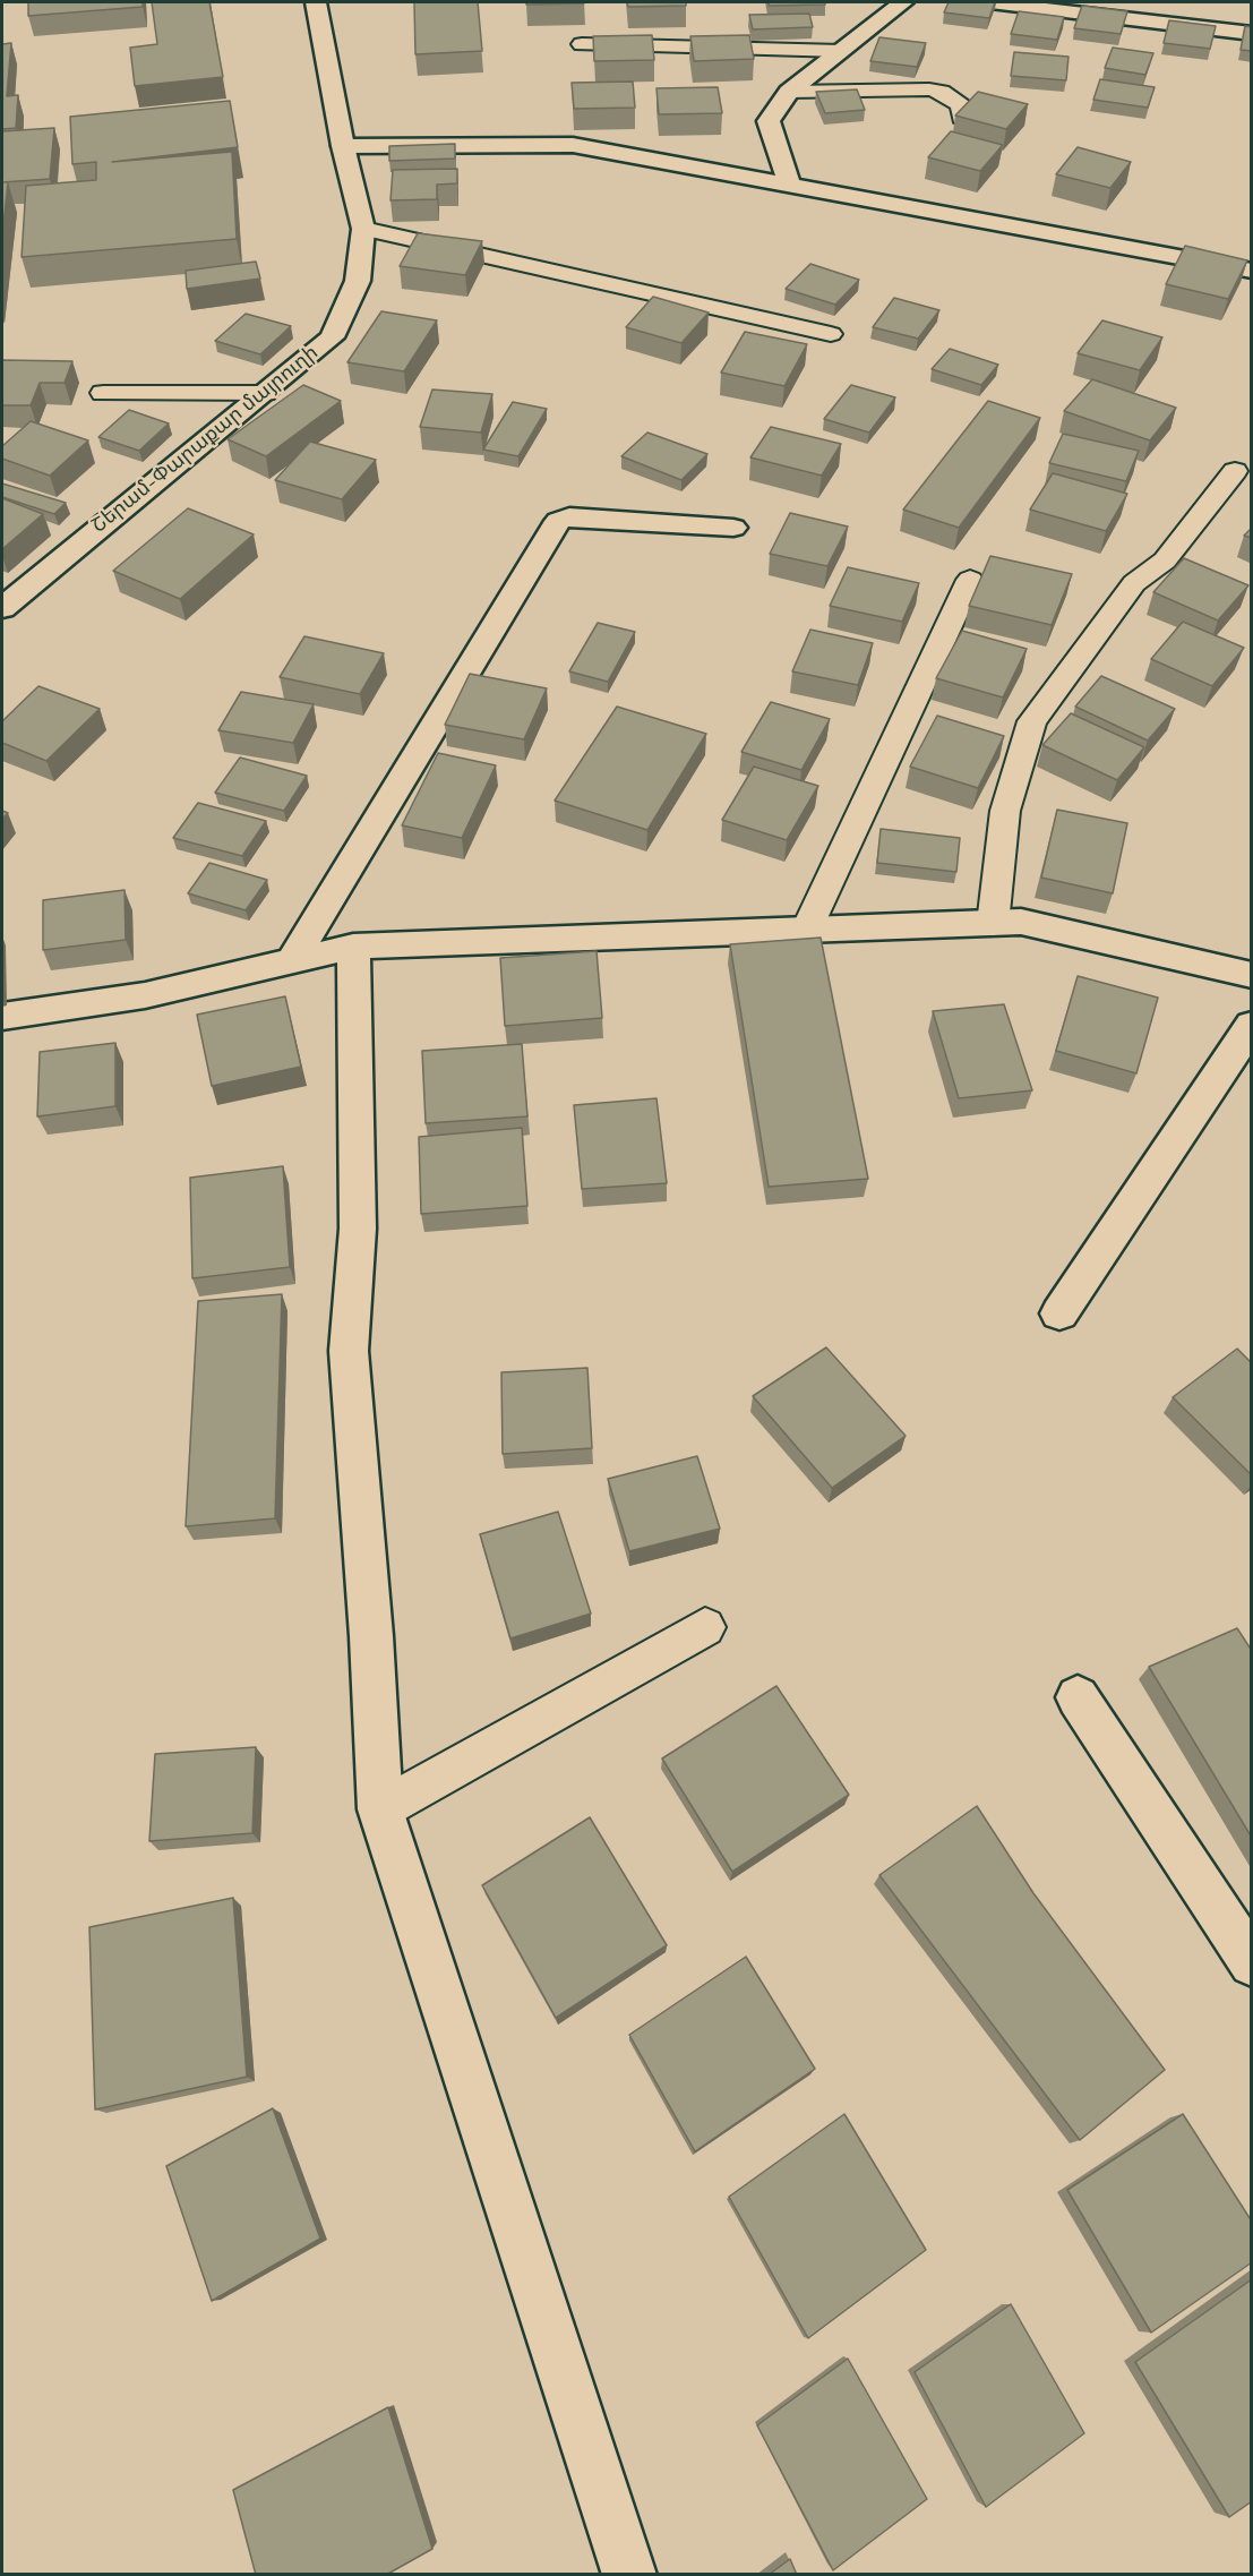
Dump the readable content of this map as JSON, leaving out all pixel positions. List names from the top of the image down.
{
  "streets": {
    "street": ["Շերամ-Փարաքար մայրուղի"]
  }
}
